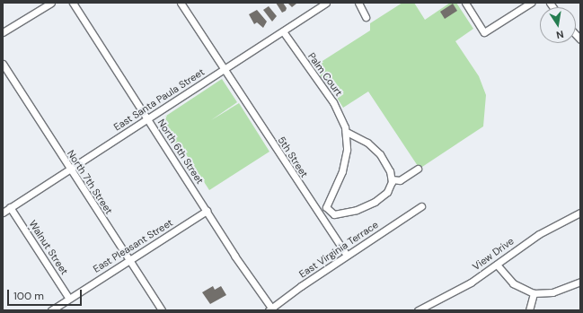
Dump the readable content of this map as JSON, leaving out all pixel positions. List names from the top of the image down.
{
  "streets": {
    "street": [
      "Palm Court",
      "East Santa Paula Street",
      "North 6th Street",
      "5th Street",
      "North 7th Street",
      "East Pleasant Street",
      "Walnut Street",
      "East Virginia Terrace",
      "View Drive"
    ]
  },
  "crossings": [
    ["Palm Court", "East Santa Paula Street"],
    ["East Santa Paula Street", "North 6th Street"],
    ["East Santa Paula Street", "5th Street"],
    ["East Santa Paula Street", "North 7th Street"],
    ["East Santa Paula Street", "Walnut Street"],
    ["North 6th Street", "East Pleasant Street"],
    ["North 6th Street", "East Virginia Terrace"],
    ["5th Street", "East Virginia Terrace"],
    ["North 7th Street", "East Pleasant Street"],
    ["East Pleasant Street", "Walnut Street"]
  ],
  "scale_bar": "100 m",
  "north": "bottom"
}
